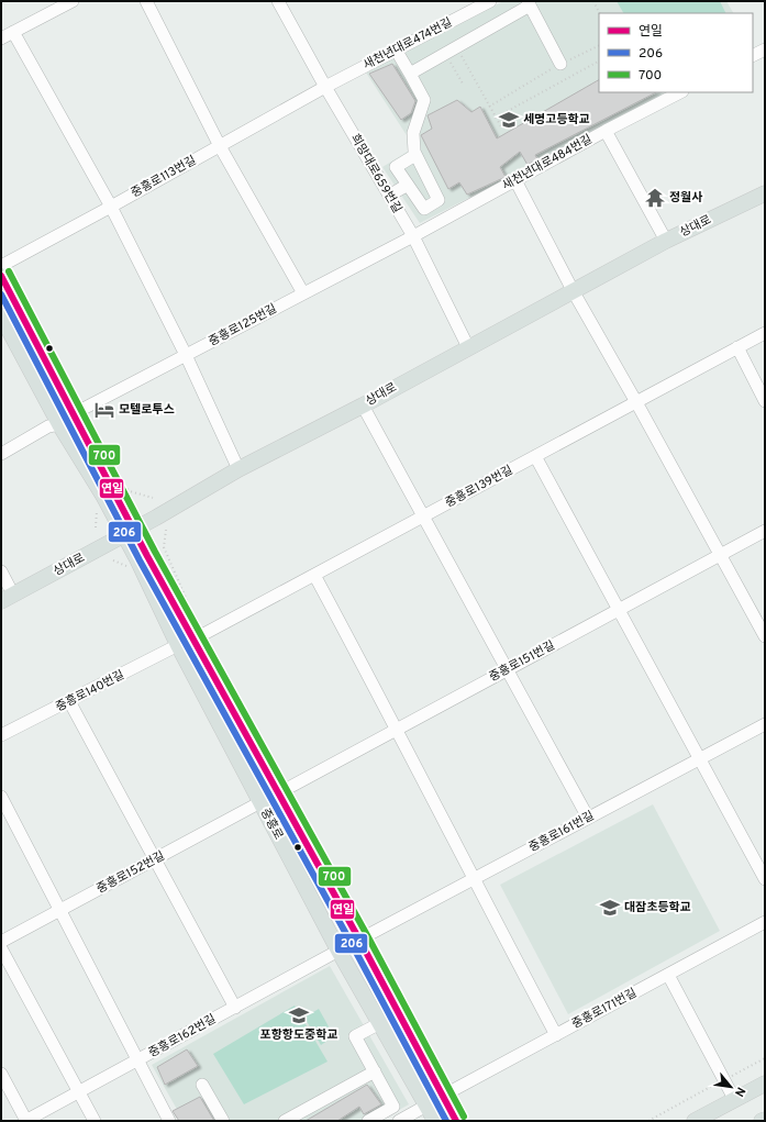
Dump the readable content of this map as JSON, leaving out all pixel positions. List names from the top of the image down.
{
  "streets": {
    "main road": ["상대로", "중흥로"],
    "street": [
      "새천년대로474번길",
      "새천년대로484번길",
      "희망대로659번길",
      "중흥로113번길",
      "중흥로125번길",
      "중흥로139번길",
      "중흥로151번길",
      "중흥로140번길",
      "중흥로161번길",
      "중흥로152번길",
      "중흥로171번길",
      "중흥로162번길"
    ]
  },
  "crossings": [
    ["새천년대로474번길", "희망대로659번길"],
    ["새천년대로474번길", "중흥로113번길"],
    ["새천년대로484번길", "희망대로659번길"],
    ["새천년대로484번길", "중흥로125번길"],
    ["희망대로659번길", "중흥로113번길"],
    ["희망대로659번길", "상대로"],
    ["희망대로659번길", "중흥로125번길"],
    ["상대로", "중흥로"],
    ["중흥로125번길", "중흥로"],
    ["중흥로139번길", "중흥로"],
    ["중흥로151번길", "중흥로"],
    ["중흥로140번길", "중흥로"],
    ["중흥로", "중흥로161번길"],
    ["중흥로", "중흥로152번길"],
    ["중흥로", "중흥로171번길"],
    ["중흥로", "중흥로162번길"]
  ],
  "places": {
    "school or university": ["세명고등학교", "대잠초등학교", "포항항도중학교"],
    "temple": ["정월사"],
    "hotel": ["모텔로투스"]
  },
  "lines": ["transit line 700", "transit line 연일", "transit line 206"],
  "legend": ["연일", "206", "700"],
  "north": "bottom right"
}
